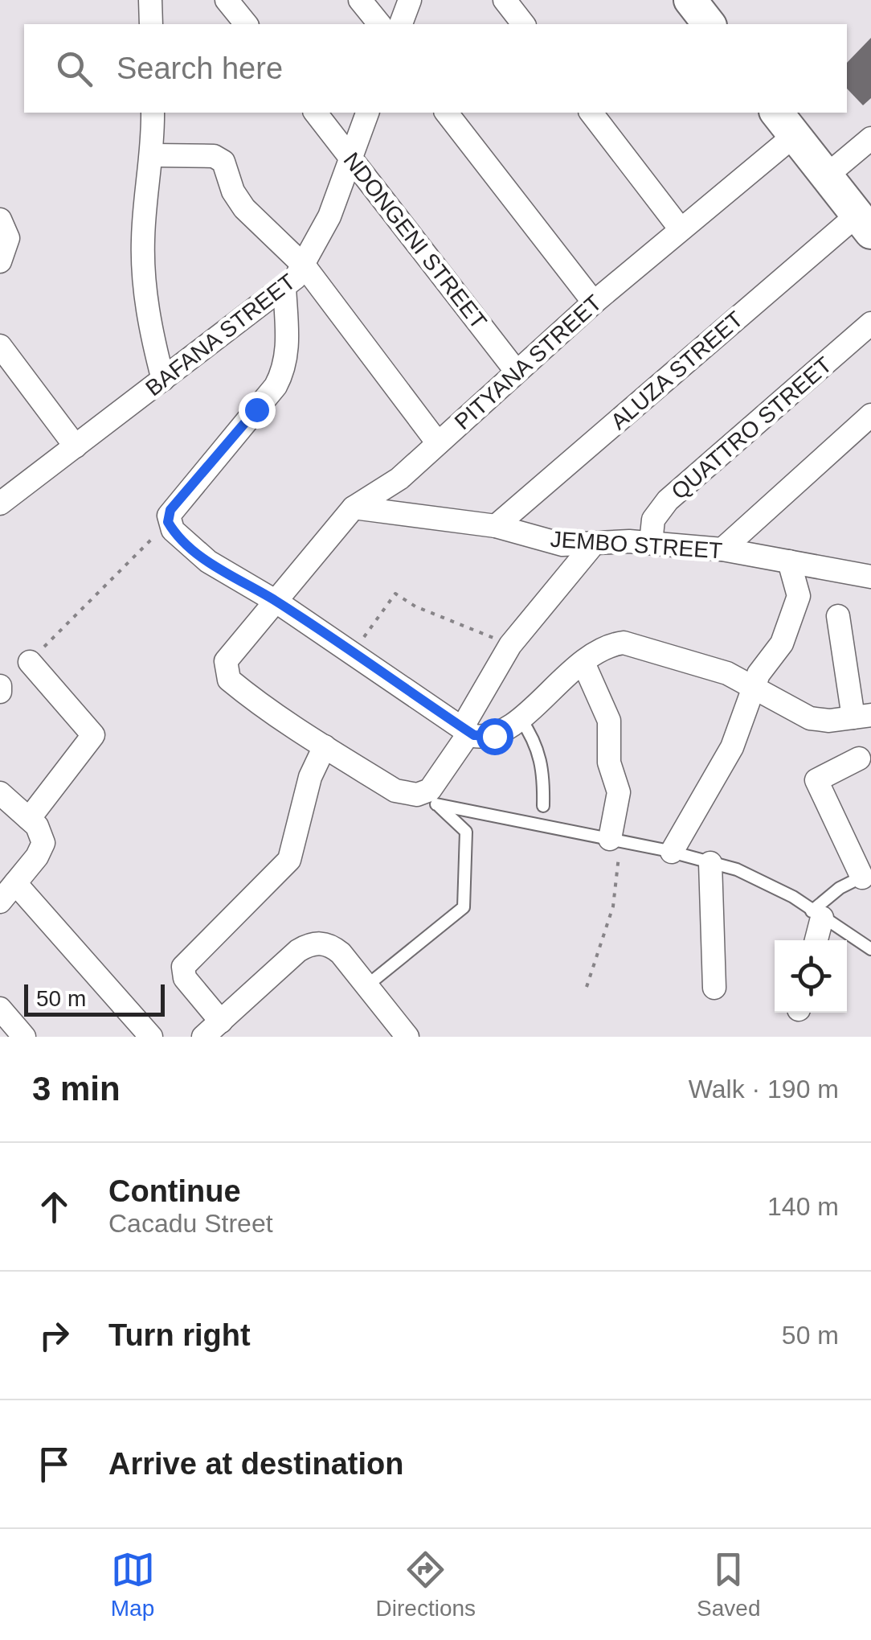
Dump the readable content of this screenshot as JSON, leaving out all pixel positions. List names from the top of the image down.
{
  "streets": {
    "street": [
      "NDONGENI STREET",
      "BAFANA STREET",
      "PITYANA STREET",
      "ALUZA STREET",
      "QUATTRO STREET",
      "JEMBO STREET"
    ]
  },
  "crossings": [
    ["NDONGENI STREET", "BAFANA STREET"],
    ["NDONGENI STREET", "PITYANA STREET"],
    ["PITYANA STREET", "JEMBO STREET"],
    ["ALUZA STREET", "JEMBO STREET"],
    ["QUATTRO STREET", "JEMBO STREET"]
  ],
  "scale_bar": "50 m",
  "page": {
    "search": "Search here",
    "scale": "50 m",
    "heading": ["3 min", "Walk · 190 m"],
    "list": [
      ["Continue", "Cacadu Street", "140 m"],
      ["Turn right", "50 m"],
      "Arrive at destination"
    ],
    "nav": ["Map", "Directions", "Saved"]
  }
}
